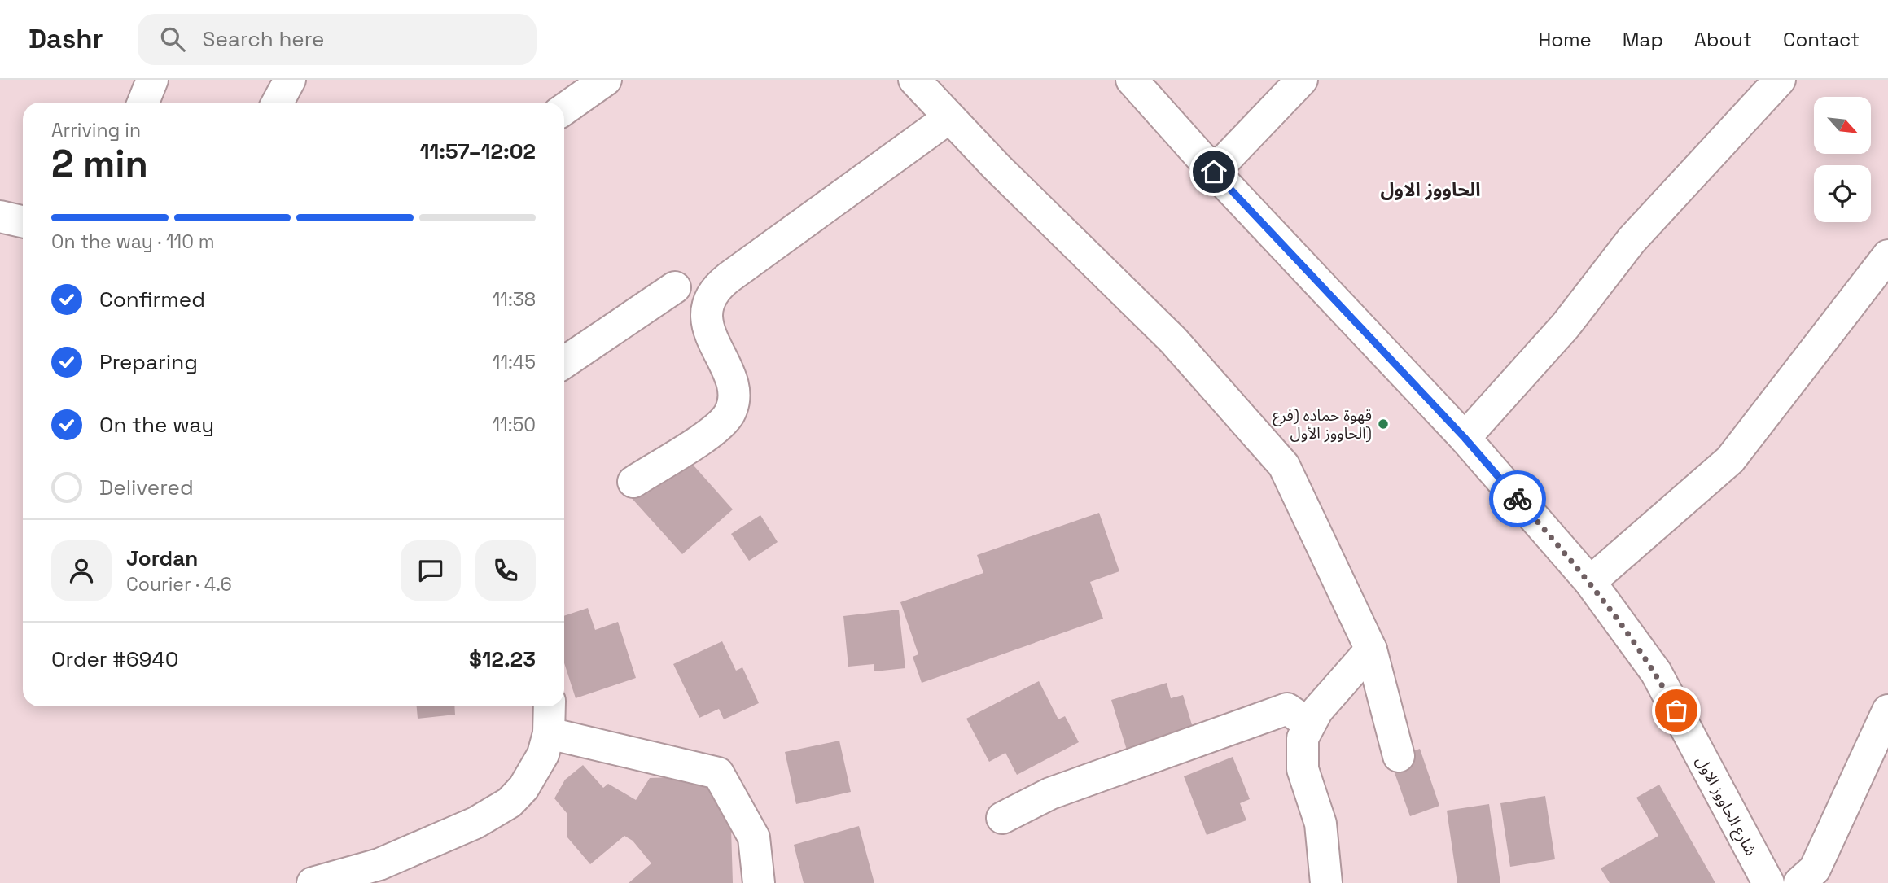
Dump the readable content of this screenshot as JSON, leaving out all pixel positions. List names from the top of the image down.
{
  "streets": {
    "street": ["شارع الحاووز الاول"]
  },
  "districts": ["الحاووز الاول"],
  "places": ["قهوة حماده (فرع الحاووز الأول)"],
  "north": "bottom right",
  "page": {
    "header": "Dashr",
    "search": "Search here",
    "nav": [
      "Home",
      "Map",
      "About",
      "Contact"
    ],
    "heading": ["2 min", "Arriving in", "11:57–12:02"],
    "panel": [
      "Jordan",
      "Courier · 4.6",
      "Order #6940",
      "$12.23"
    ],
    "bar": "On the way · 110 m",
    "list": [
      ["Confirmed", "11:38"],
      ["Preparing", "11:45"],
      ["On the way", "11:50"],
      "Delivered"
    ]
  }
}
